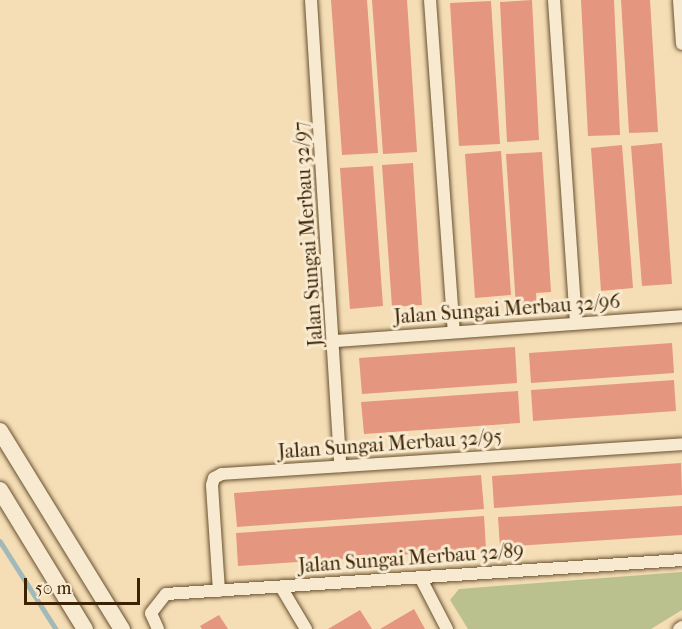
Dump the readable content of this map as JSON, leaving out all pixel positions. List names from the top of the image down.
{
  "streets": {
    "street": [
      "Jalan Sungai Merbau 32/97",
      "Jalan Sungai Merbau 32/96",
      "Jalan Sungai Merbau 32/95",
      "Jalan Sungai Merbau 32/89"
    ]
  },
  "crossings": [
    ["Jalan Sungai Merbau 32/97", "Jalan Sungai Merbau 32/96"],
    ["Jalan Sungai Merbau 32/97", "Jalan Sungai Merbau 32/95"],
    ["Jalan Sungai Merbau 32/95", "Jalan Sungai Merbau 32/89"]
  ],
  "scale_bar": "50 m"
}
